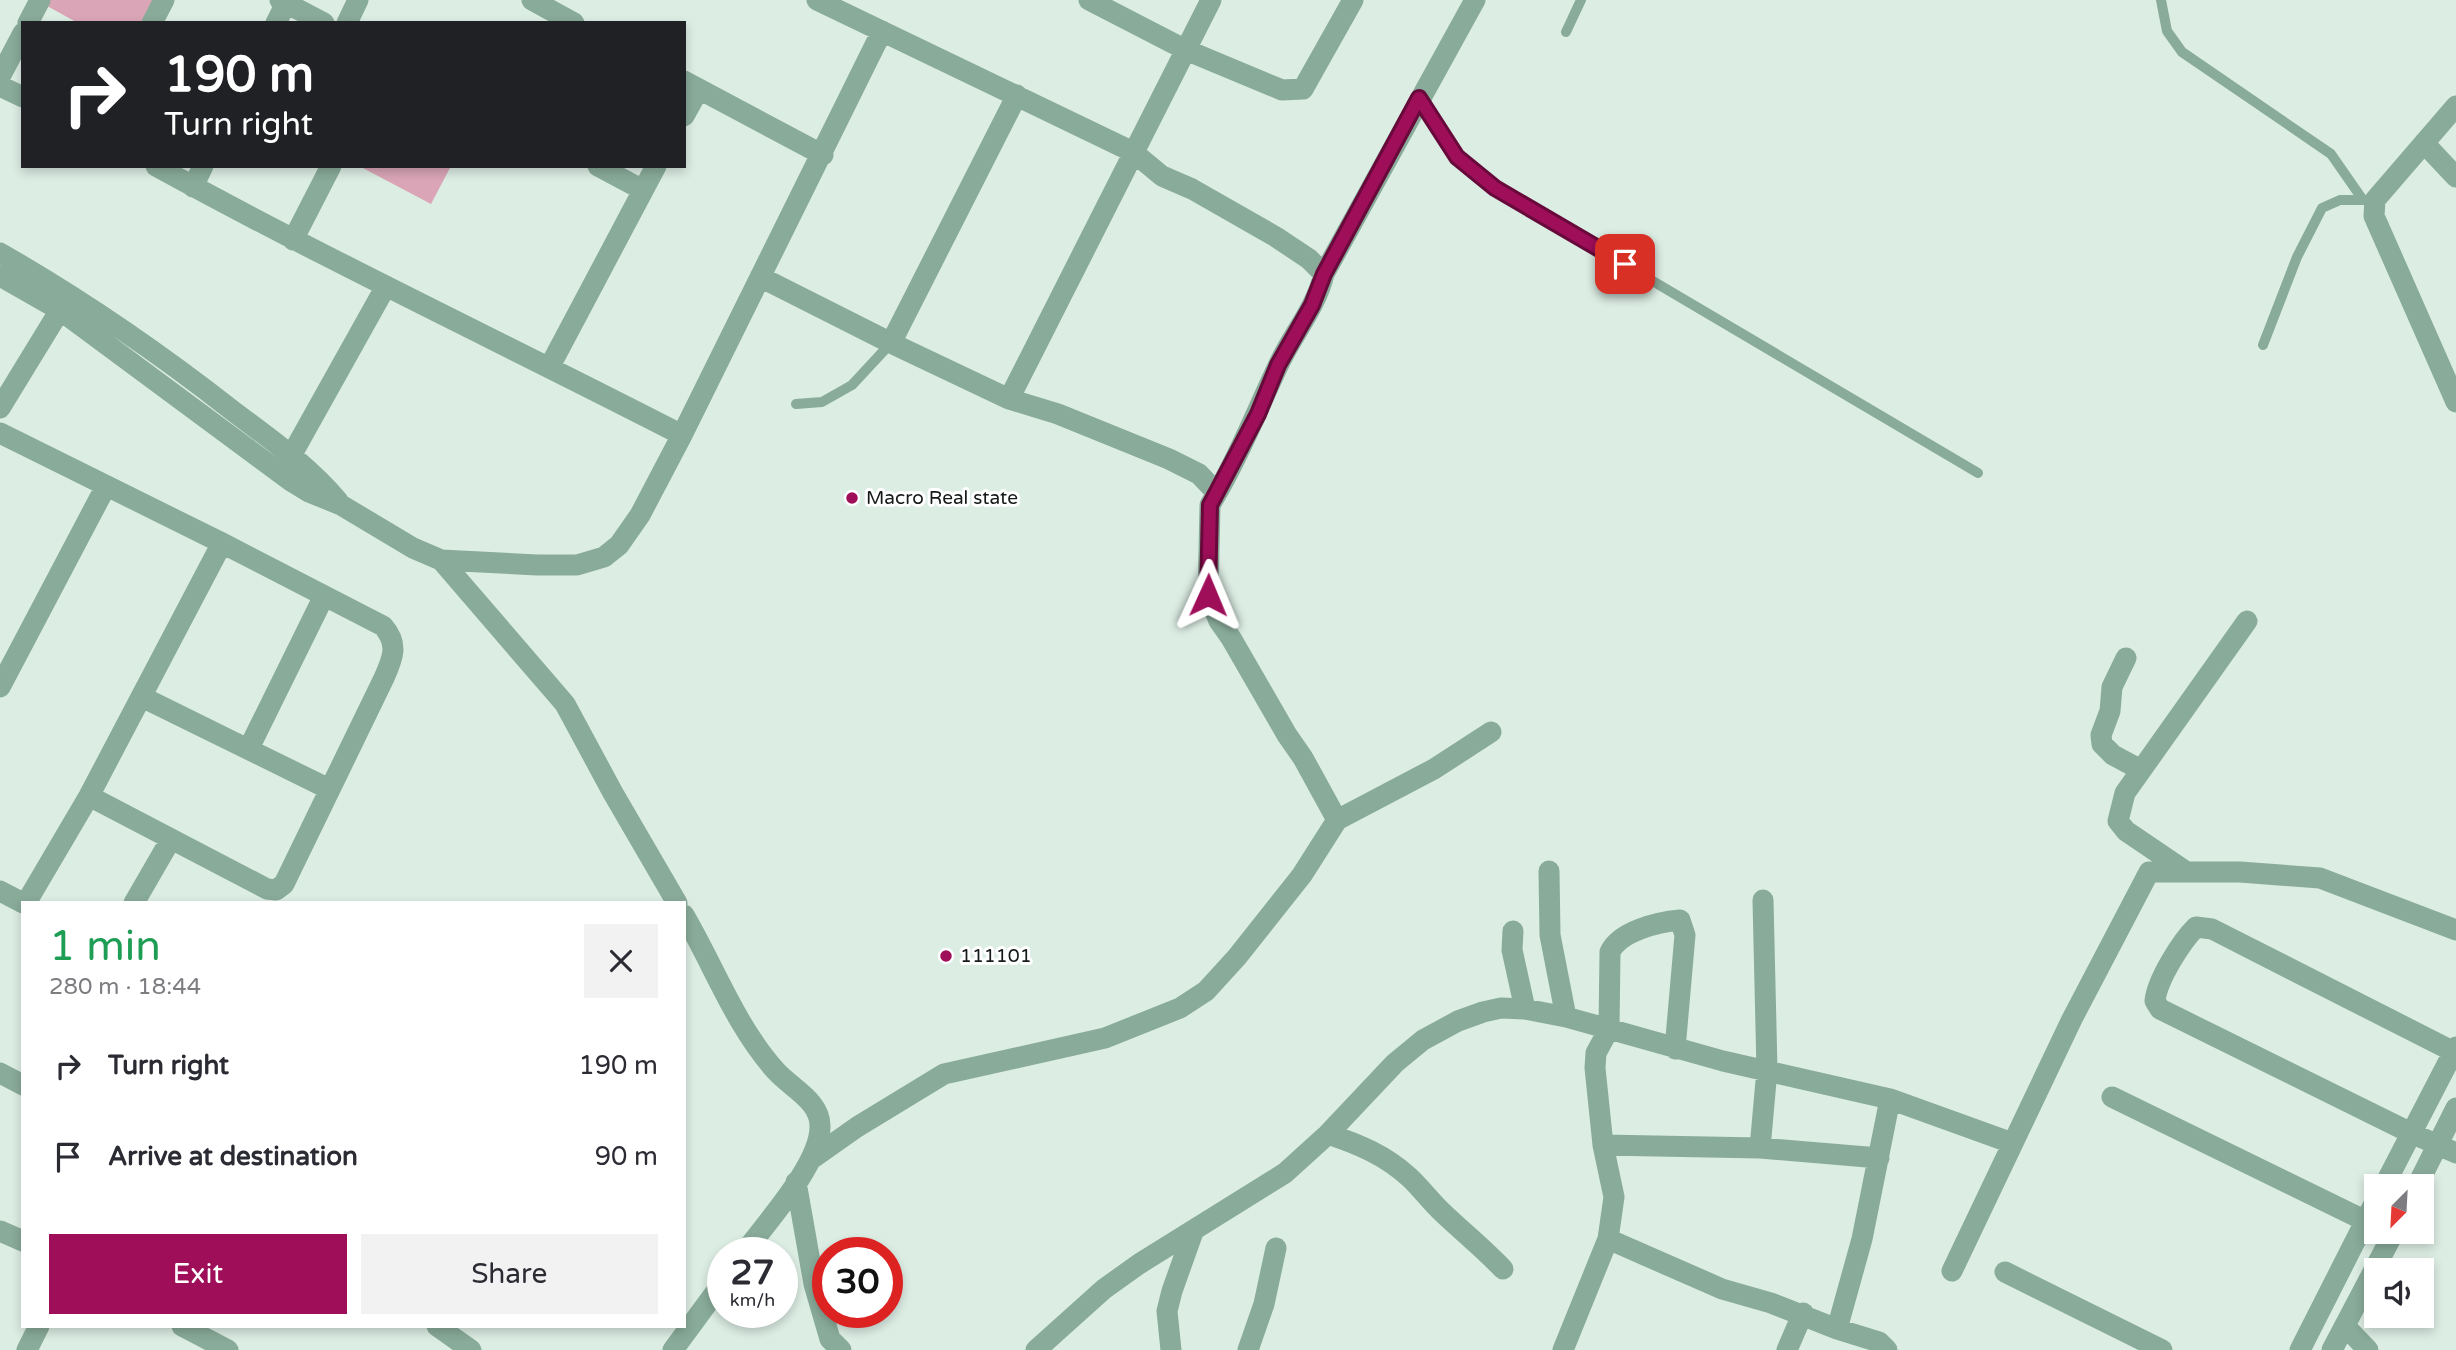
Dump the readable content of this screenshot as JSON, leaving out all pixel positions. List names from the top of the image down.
{
  "places": ["Macro Real state", "111101"],
  "north": "bottom left",
  "page": {
    "turn": ["190 m", "Turn right"],
    "heading": ["1 min", "280 m · 18:44"],
    "list": [
      {
        "name": "Turn right",
        "value": "190 m"
      },
      {
        "name": "Arrive at destination",
        "value": "90 m"
      }
    ],
    "buttons": ["Exit", "Share"],
    "speed": "27 km/h",
    "limit": "30"
  }
}
